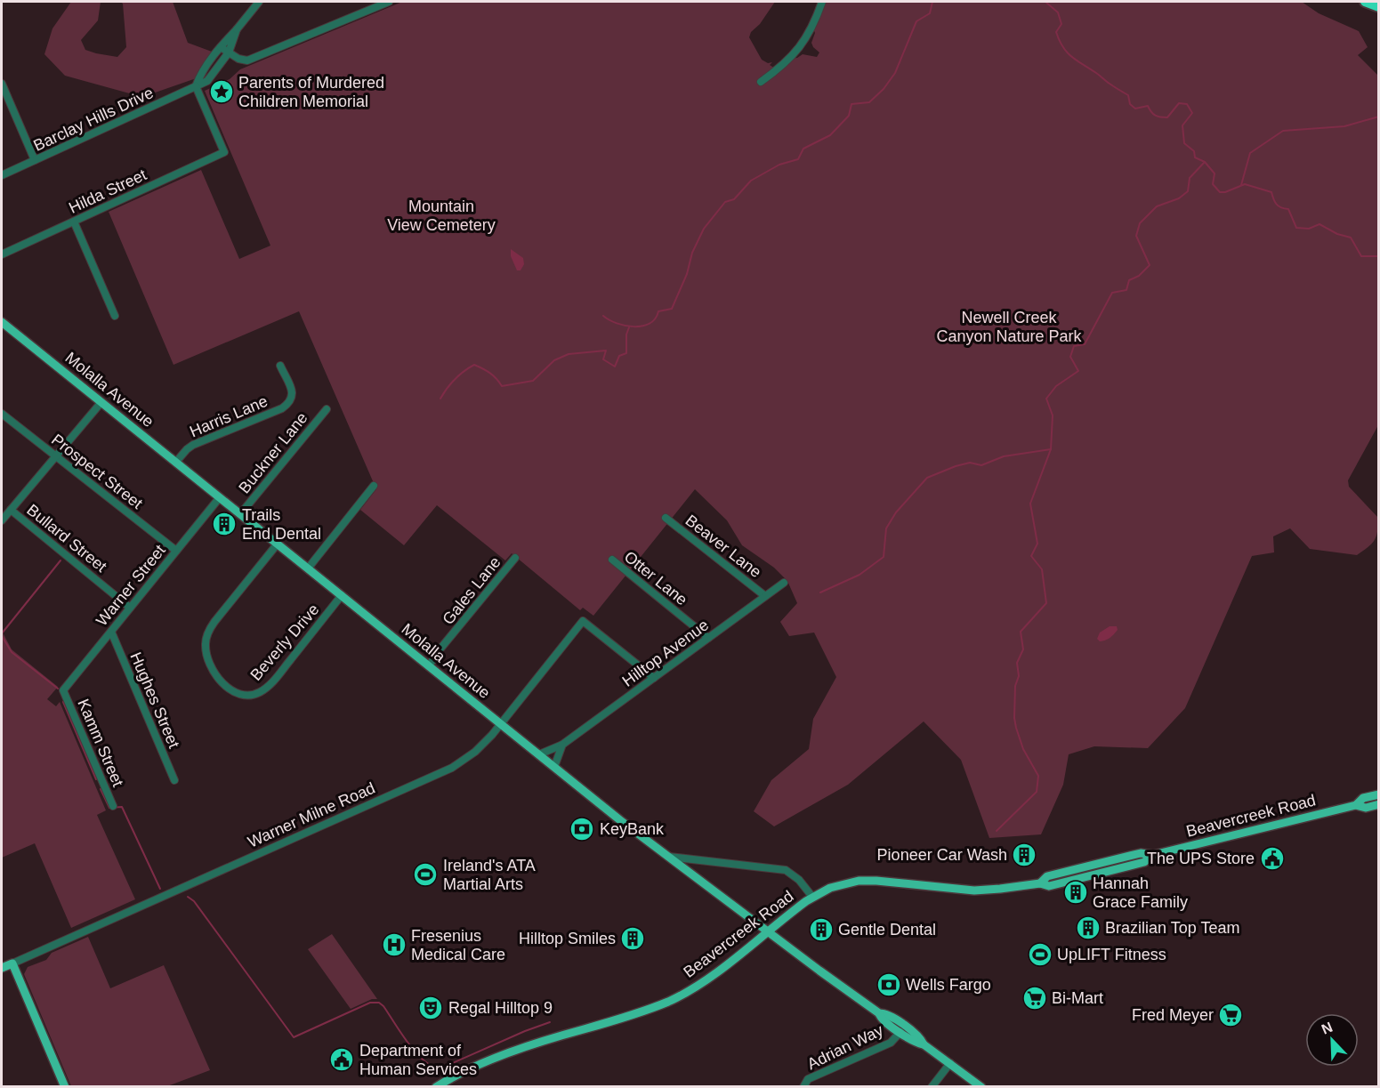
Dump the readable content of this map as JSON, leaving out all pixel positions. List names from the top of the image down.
{
  "streets": {
    "main road": ["Molalla Avenue", "Warner Milne Road", "Beavercreek Road"],
    "street": [
      "Barclay Hills Drive",
      "Hilda Street",
      "Harris Lane",
      "Buckner Lane",
      "Prospect Street",
      "Bullard Street",
      "Beaver Lane",
      "Otter Lane",
      "Warner Street",
      "Gales Lane",
      "Beverly Drive",
      "Hilltop Avenue",
      "Hughes Street",
      "Kamm Street",
      "Adrian Way"
    ]
  },
  "crossings": [
    ["Barclay Hills Drive", "Hilda Street"],
    ["Molalla Avenue", "Harris Lane"],
    ["Molalla Avenue", "Buckner Lane"],
    ["Molalla Avenue", "Warner Street"],
    ["Molalla Avenue", "Gales Lane"],
    ["Molalla Avenue", "Beverly Drive"],
    ["Molalla Avenue", "Hilltop Avenue"],
    ["Molalla Avenue", "Warner Milne Road"],
    ["Molalla Avenue", "Beavercreek Road"],
    ["Molalla Avenue", "Adrian Way"],
    ["Prospect Street", "Warner Street"],
    ["Bullard Street", "Warner Street"],
    ["Beaver Lane", "Hilltop Avenue"],
    ["Otter Lane", "Hilltop Avenue"],
    ["Warner Street", "Hughes Street"],
    ["Warner Street", "Kamm Street"],
    ["Hilltop Avenue", "Warner Milne Road"]
  ],
  "parks": ["Mountain View Cemetery", "Newell Creek Canyon Nature Park"],
  "places": {
    "place": ["Parents of Murdered Children Memorial"],
    "building": [
      "Trails End Dental",
      "Pioneer Car Wash",
      "Hannah Grace Family",
      "Brazilian Top Team",
      "Gentle Dental",
      "Hilltop Smiles"
    ],
    "bank": ["KeyBank", "Wells Fargo"],
    "public building": ["The UPS Store", "Department of Human Services"],
    "sports": ["Ireland's ATA Martial Arts", "UpLIFT Fitness"],
    "hospital": ["Fresenius Medical Care"],
    "supermarket": ["Bi-Mart", "Fred Meyer"],
    "theatre": ["Regal Hilltop 9"]
  },
  "north": "top left"
}
